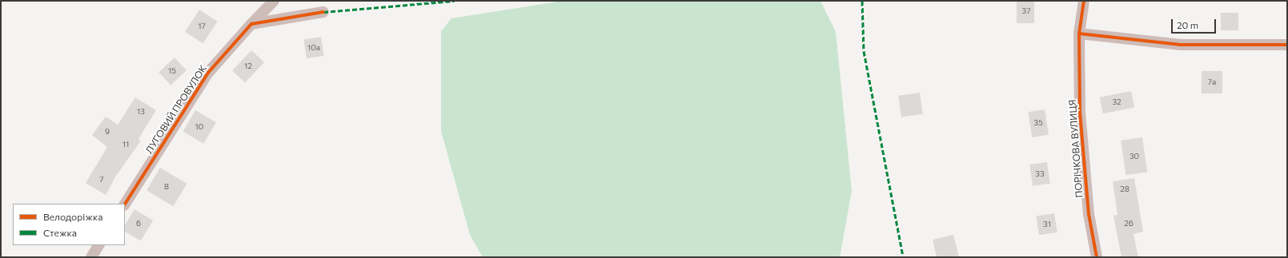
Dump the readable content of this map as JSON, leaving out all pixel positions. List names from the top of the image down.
{
  "streets": {
    "street": ["ЛУГОВИЙ ПРОВУЛОК", "ПОРІЧКОВА ВУЛИЦЯ"]
  },
  "house_numbers": [
    "37",
    "17",
    "10а",
    "12",
    "15",
    "7а",
    "32",
    "13",
    "35",
    "10",
    "9",
    "11",
    "30",
    "33",
    "7",
    "8",
    "28",
    "6",
    "26",
    "31"
  ],
  "legend": ["Велодоріжка", "Стежка"],
  "scale_bar": "20 m"
}
